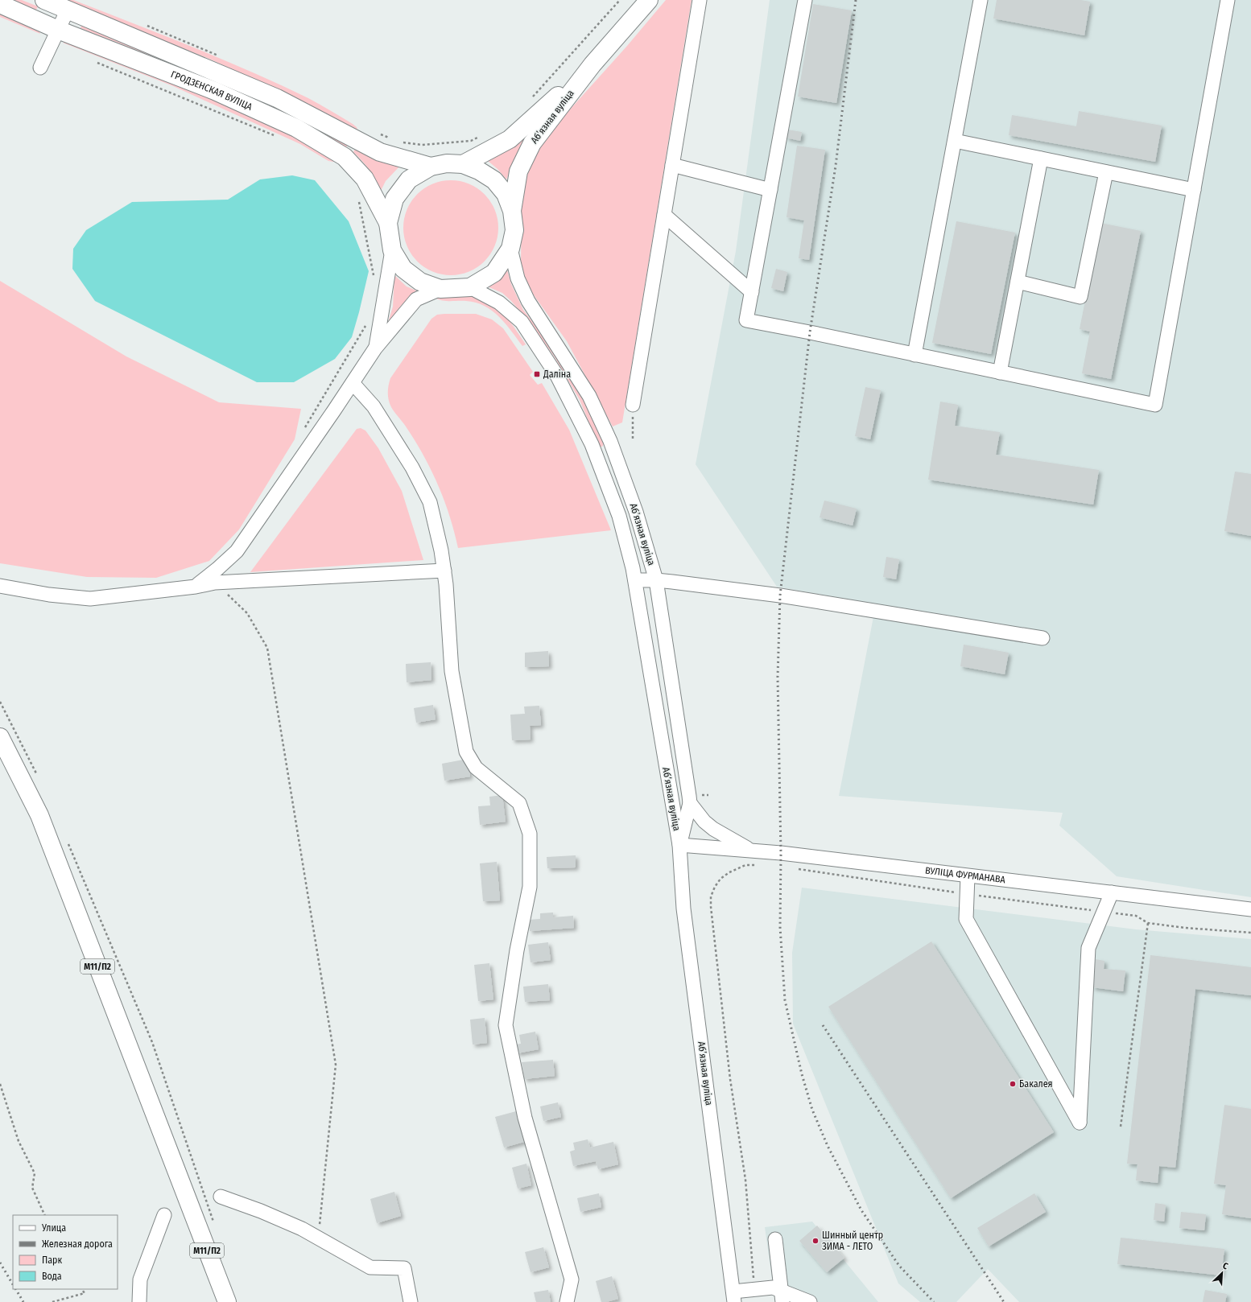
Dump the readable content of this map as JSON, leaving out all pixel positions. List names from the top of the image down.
{
  "streets": {
    "main road": ["ГРОДЗЕНСКАЯ ВУЛІЦА", "Абʼязная вуліца", "М11/П2"],
    "street": ["ВУЛІЦА ФУРМАНАВА"]
  },
  "crossings": [
    ["ГРОДЗЕНСКАЯ ВУЛІЦА", "Абʼязная вуліца"],
    ["Абʼязная вуліца", "ВУЛІЦА ФУРМАНАВА"]
  ],
  "places": {
    "transit": ["Даліна"],
    "other": ["Бакалея", "Шинный центр ЗИМА - ЛЕТО"]
  },
  "legend": [
    "Улица",
    "Железная дорога",
    "Парк",
    "Вода"
  ],
  "north": "top right"
}
